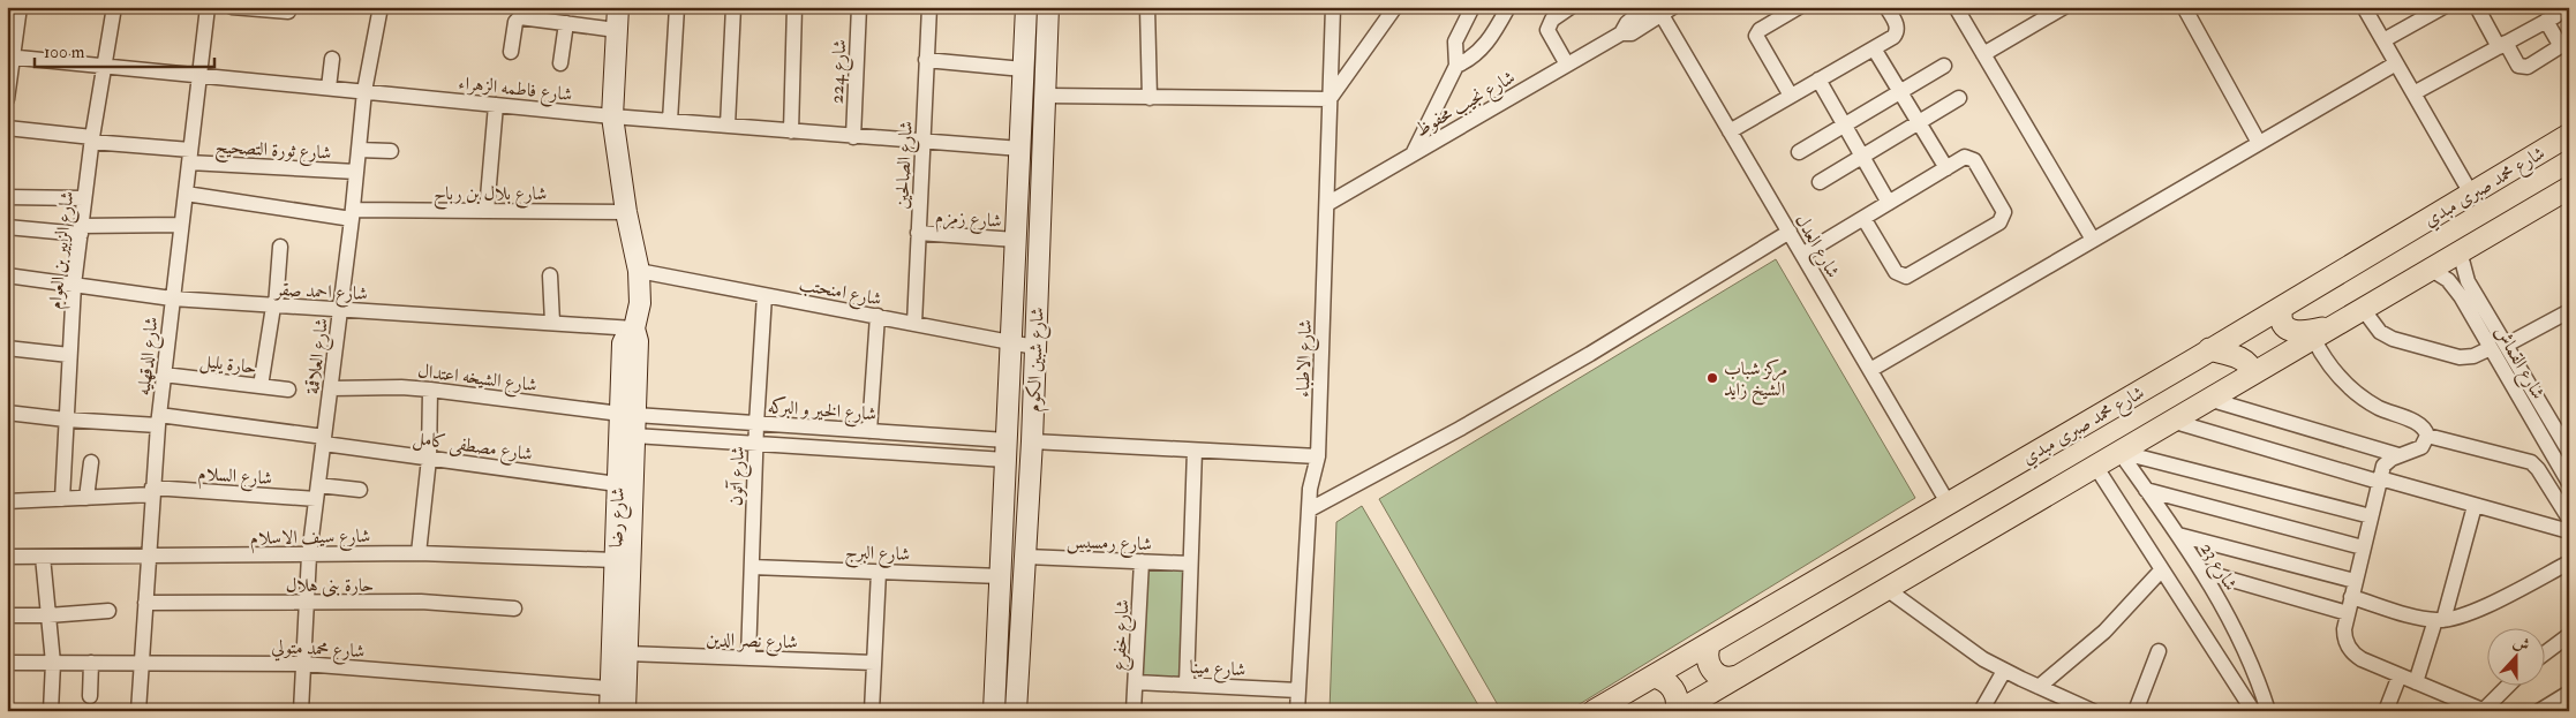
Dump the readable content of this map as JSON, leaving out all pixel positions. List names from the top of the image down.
{
  "streets": {
    "main road": ["شارع محمد صبرى مبدي"],
    "street": [
      "شارع 224",
      "شارع فاطمه الزهراء",
      "شارع نجيب محفوظ",
      "شارع ثورة التصحيح",
      "شارع الصالحين",
      "شارع بلال بن رباح",
      "شارع زمزم",
      "شارع العدل",
      "شارع الزبير بن العوام",
      "شارع احمد صقر",
      "شارع امنحتب",
      "شارع الدقهليه",
      "شارع العلاقمة",
      "شارع الاطباء",
      "شارع شبين الكوم",
      "شارع القماش",
      "حارة يليل",
      "شارع الشيخه اعتدال",
      "شارع الخير و البركه",
      "شارع مصطفى كامل",
      "شارع السلام",
      "شارع آتون",
      "شارع رضا",
      "شارع سيف الاسلام",
      "شارع رمسيس",
      "شارع البرج",
      "شارع 23",
      "حارة بنى هلال",
      "شارع خفرع",
      "شارع نصر الدين",
      "شارع محمد متولي",
      "شارع مينا"
    ]
  },
  "crossings": [
    ["شارع 224", "شارع فاطمه الزهراء"],
    ["شارع فاطمه الزهراء", "شارع الصالحين"],
    ["شارع فاطمه الزهراء", "شارع الزبير بن العوام"],
    ["شارع فاطمه الزهراء", "شارع الدقهليه"],
    ["شارع فاطمه الزهراء", "شارع العلاقمة"],
    ["شارع فاطمه الزهراء", "شارع شبين الكوم"],
    ["شارع فاطمه الزهراء", "شارع رضا"],
    ["شارع نجيب محفوظ", "شارع العدل"],
    ["شارع نجيب محفوظ", "شارع الاطباء"],
    ["شارع ثورة التصحيح", "شارع الزبير بن العوام"],
    ["شارع ثورة التصحيح", "شارع الدقهليه"],
    ["شارع ثورة التصحيح", "شارع العلاقمة"],
    ["شارع الصالحين", "شارع زمزم"],
    ["شارع الصالحين", "شارع امنحتب"],
    ["شارع محمد صبرى مبدي", "شارع العدل"],
    ["شارع بلال بن رباح", "شارع الدقهليه"],
    ["شارع بلال بن رباح", "شارع العلاقمة"],
    ["شارع بلال بن رباح", "شارع رضا"],
    ["شارع زمزم", "شارع شبين الكوم"],
    ["شارع الزبير بن العوام", "شارع احمد صقر"],
    ["شارع الزبير بن العوام", "شارع مصطفى كامل"],
    ["شارع الزبير بن العوام", "شارع السلام"],
    ["شارع احمد صقر", "شارع الدقهليه"],
    ["شارع احمد صقر", "شارع العلاقمة"],
    ["شارع احمد صقر", "شارع رضا"],
    ["شارع امنحتب", "شارع شبين الكوم"],
    ["شارع امنحتب", "شارع آتون"],
    ["شارع امنحتب", "شارع رضا"],
    ["شارع الدقهليه", "حارة يليل"],
    ["شارع الدقهليه", "شارع مصطفى كامل"],
    ["شارع الدقهليه", "شارع السلام"],
    ["شارع الدقهليه", "شارع سيف الاسلام"],
    ["شارع الدقهليه", "حارة بنى هلال"],
    ["شارع الدقهليه", "شارع محمد متولي"],
    ["شارع العلاقمة", "شارع الشيخه اعتدال"],
    ["شارع العلاقمة", "شارع مصطفى كامل"],
    ["شارع العلاقمة", "شارع السلام"],
    ["شارع العلاقمة", "شارع سيف الاسلام"],
    ["شارع العلاقمة", "حارة بنى هلال"],
    ["شارع العلاقمة", "شارع محمد متولي"],
    ["شارع الاطباء", "شارع مينا"],
    ["شارع شبين الكوم", "شارع الخير و البركه"],
    ["شارع شبين الكوم", "شارع رمسيس"],
    ["شارع شبين الكوم", "شارع البرج"],
    ["شارع الشيخه اعتدال", "شارع الخير و البركه"],
    ["شارع الشيخه اعتدال", "شارع رضا"],
    ["شارع الخير و البركه", "شارع آتون"],
    ["شارع الخير و البركه", "شارع رضا"],
    ["شارع مصطفى كامل", "شارع رضا"],
    ["شارع آتون", "شارع البرج"],
    ["شارع آتون", "شارع نصر الدين"],
    ["شارع رضا", "شارع سيف الاسلام"],
    ["شارع رضا", "شارع نصر الدين"],
    ["شارع رضا", "شارع محمد متولي"],
    ["شارع رمسيس", "شارع خفرع"],
    ["شارع خفرع", "شارع مينا"]
  ],
  "places": ["مركز شباب الشيخ زايد"],
  "scale_bar": "100 m",
  "north": "top"
}
